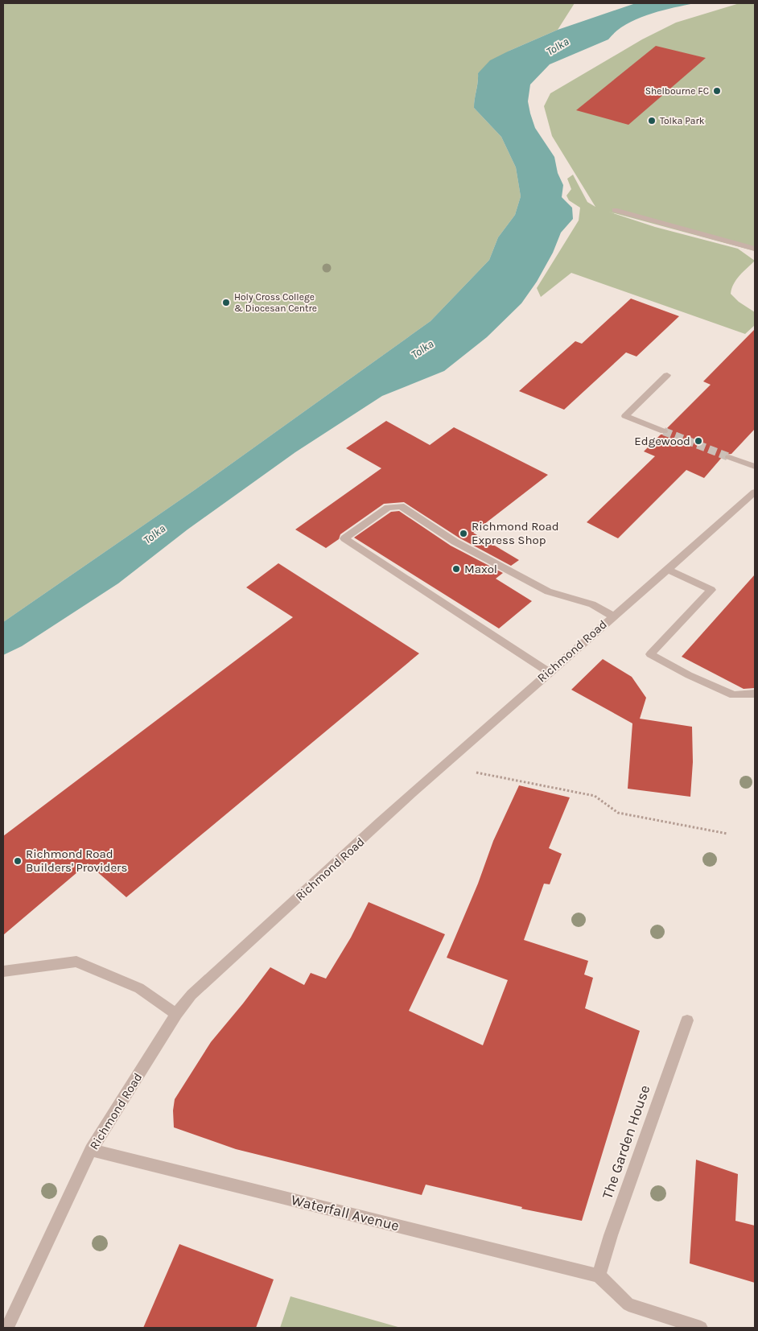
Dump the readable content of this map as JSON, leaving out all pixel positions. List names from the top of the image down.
{
  "streets": {
    "street": ["Richmond Road", "The Garden House", "Waterfall Avenue"]
  },
  "crossings": [
    ["Richmond Road", "Waterfall Avenue"],
    ["The Garden House", "Waterfall Avenue"]
  ],
  "water": ["Tolka"],
  "places": [
    "Shelbourne FC",
    "Tolka Park",
    "Holy Cross College & Diocesan Centre",
    "Edgewood",
    "Richmond Road Express Shop",
    "Maxol",
    "Richmond Road Builders' Providers"
  ]
}
